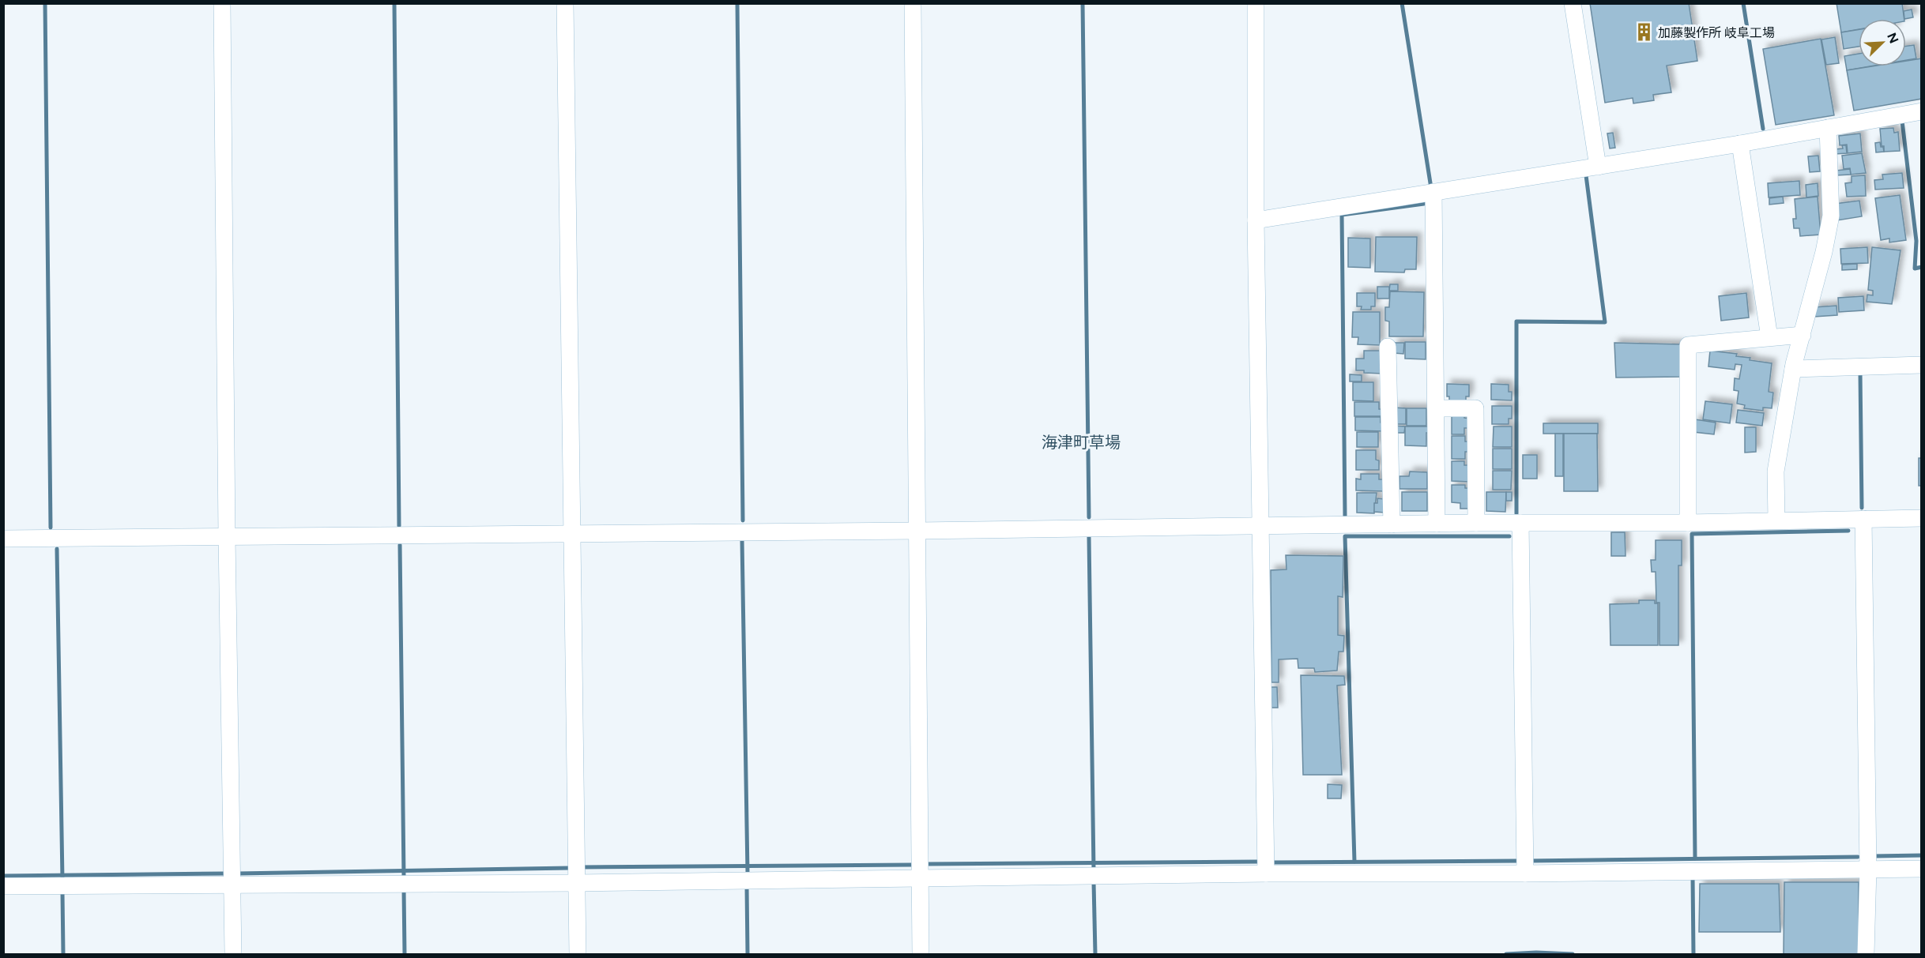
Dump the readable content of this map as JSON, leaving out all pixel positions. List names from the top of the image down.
{
  "districts": ["海津町草場"],
  "places": {
    "building": ["加藤製作所 岐阜工場"]
  },
  "north": "top right"
}
